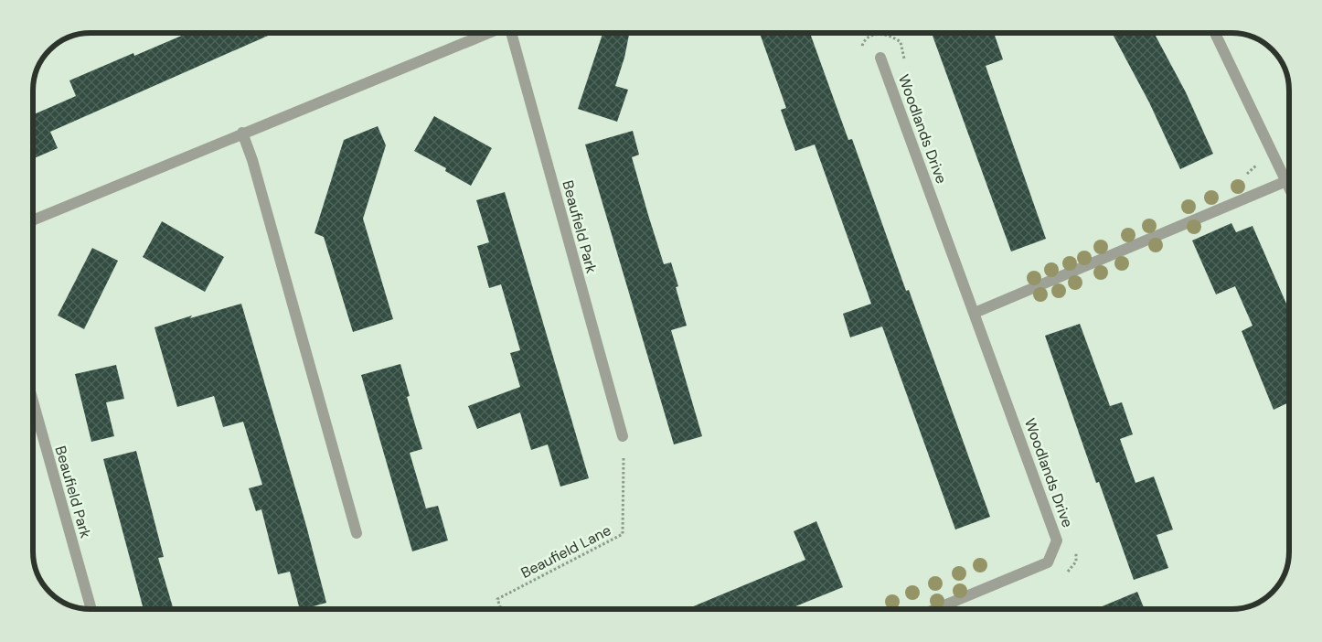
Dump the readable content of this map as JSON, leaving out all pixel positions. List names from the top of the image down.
{
  "streets": {
    "street": ["Woodlands Drive", "Beaufield Park"],
    "path": ["Beaufield Lane"]
  },
  "crossings": [
    ["Beaufield Park", "Beaufield Lane"]
  ]
}
